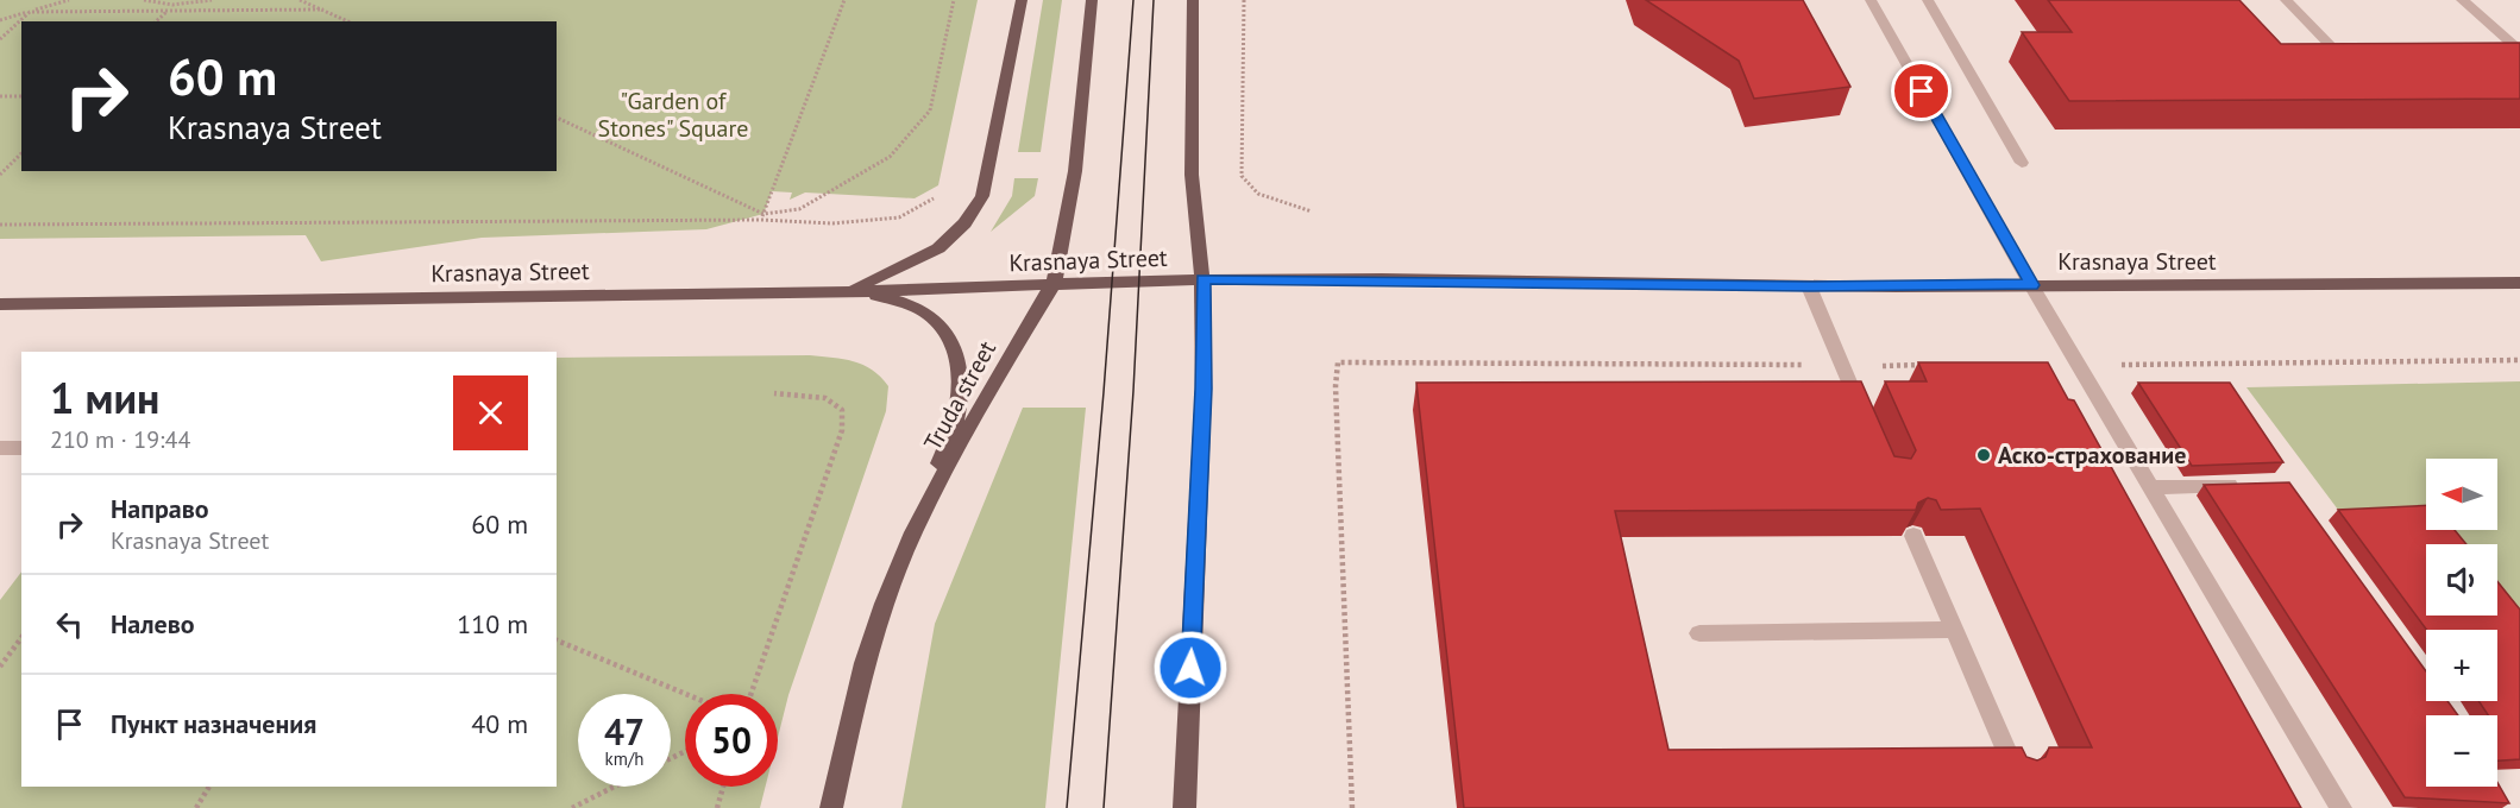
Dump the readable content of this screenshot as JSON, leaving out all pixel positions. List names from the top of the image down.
{
  "streets": {
    "main road": ["Krasnaya Street", "Truda street"]
  },
  "crossings": [
    ["Krasnaya Street", "Truda street"]
  ],
  "parks": ["\"Garden of Stones\" Square"],
  "places": ["Аско-страхование"],
  "north": "left",
  "page": {
    "turn": ["60 m", "Krasnaya Street"],
    "heading": ["1 мин", "210 m · 19:44"],
    "map_buttons": ["+", "−"],
    "list": [
      {
        "name": "Направо",
        "note": "Krasnaya Street",
        "value": "60 m"
      },
      {
        "name": "Налево",
        "value": "110 m"
      },
      {
        "name": "Пункт назначения",
        "value": "40 m"
      }
    ],
    "speed": "47 km/h",
    "limit": "50"
  }
}
